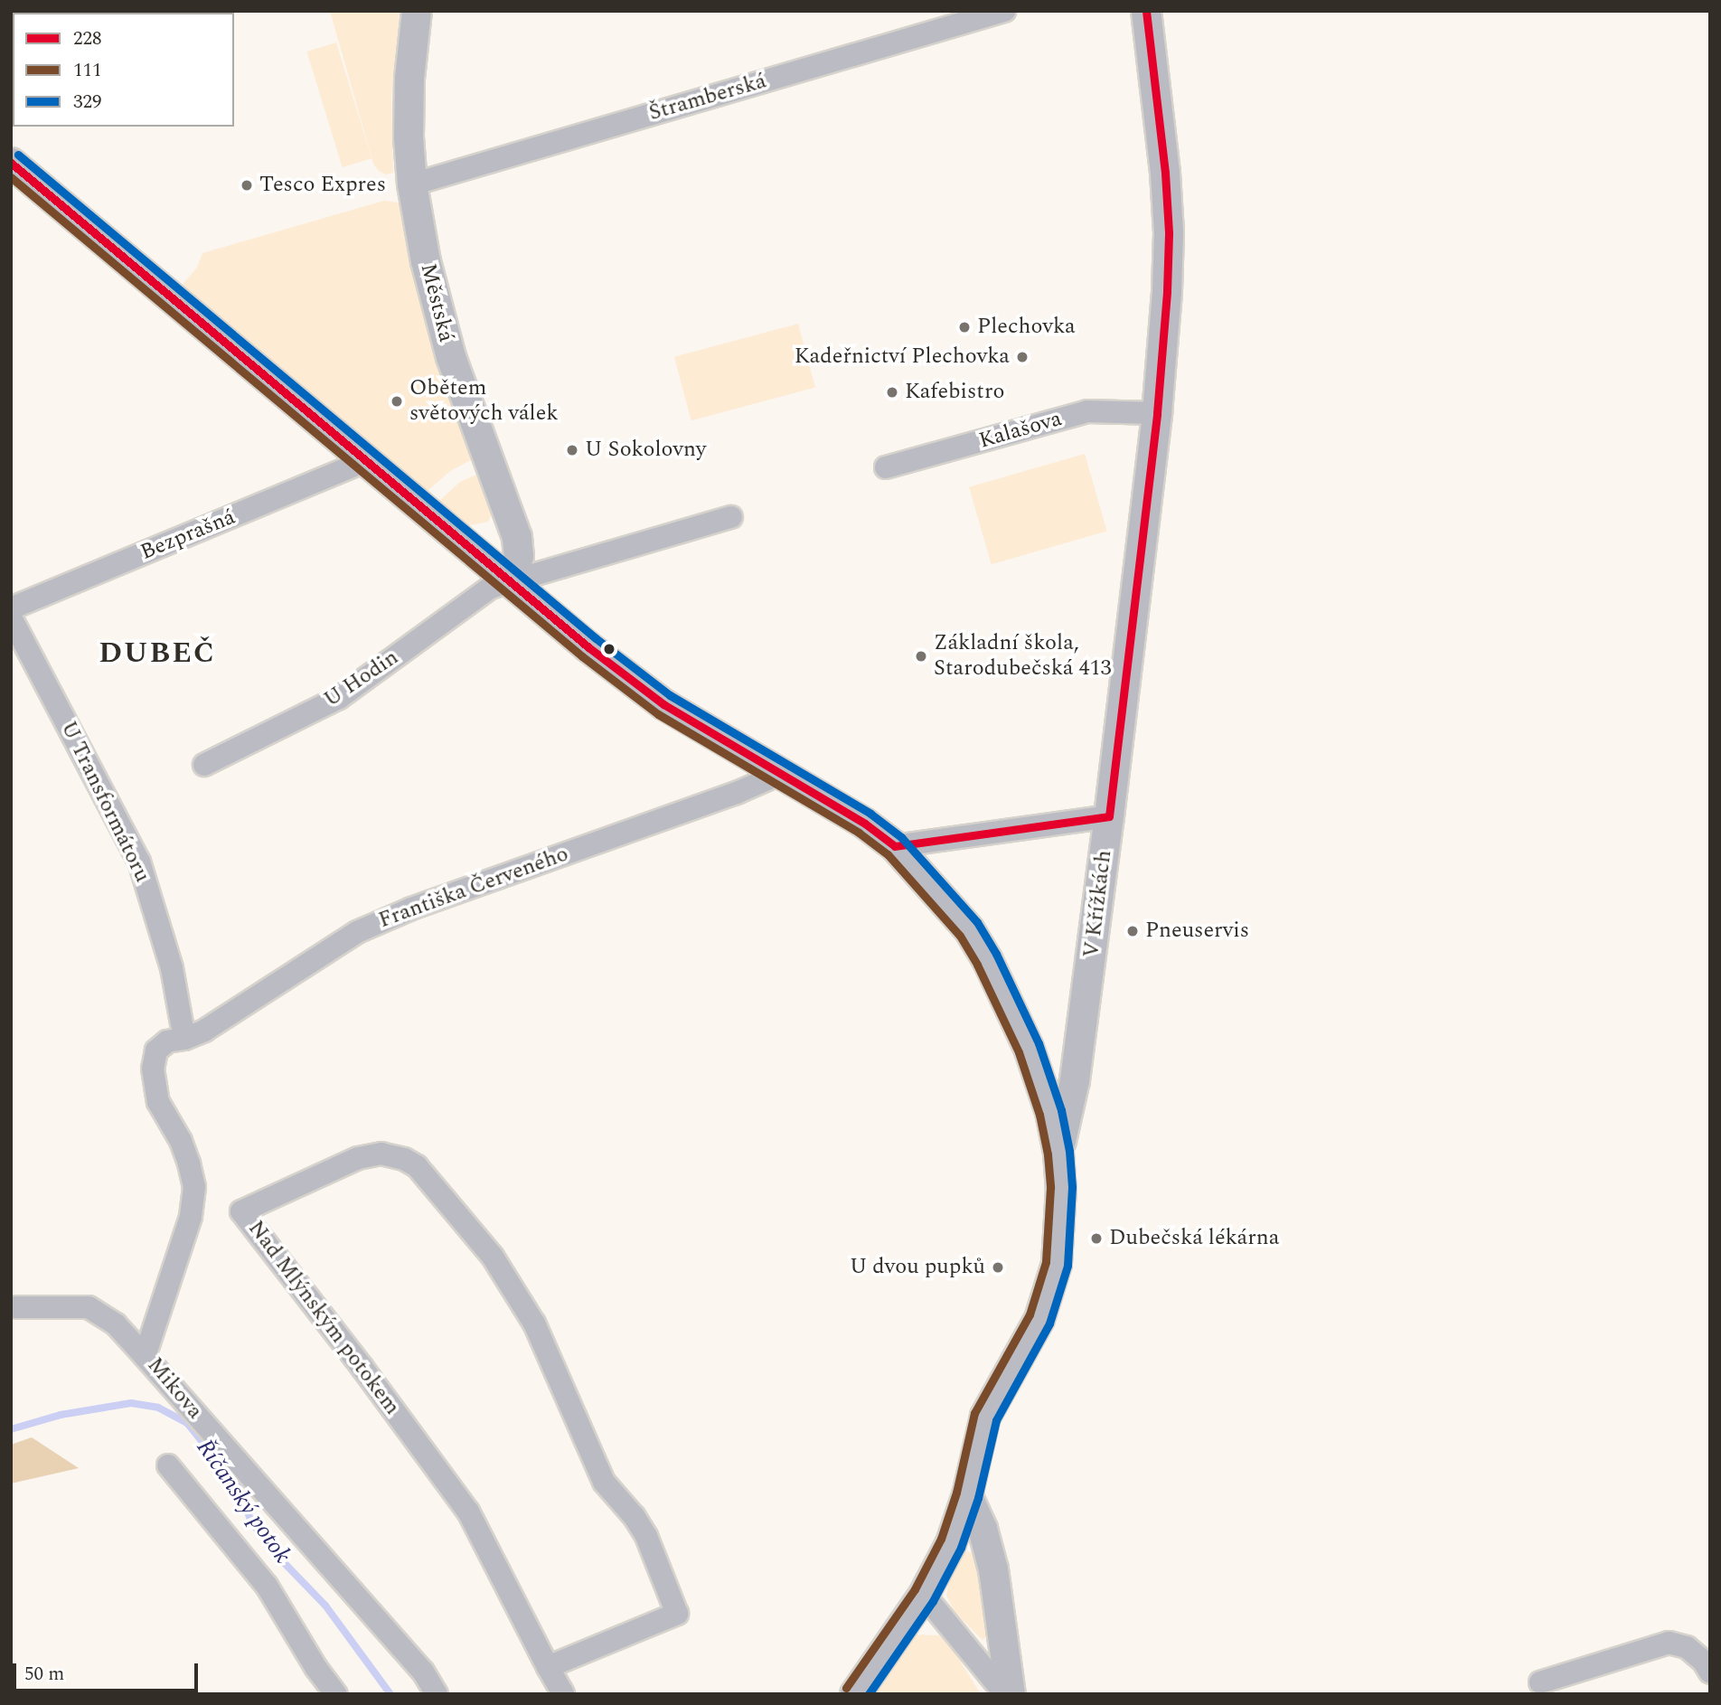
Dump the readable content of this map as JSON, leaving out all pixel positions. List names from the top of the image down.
{
  "streets": {
    "street": [
      "Štramberská",
      "Městská",
      "Kalašova",
      "Bezprašná",
      "U Hodin",
      "U Transformátoru",
      "Františka Červeného",
      "V Křížkách",
      "Nad Mlýnským potokem",
      "Mikova"
    ]
  },
  "crossings": [
    ["Štramberská", "Městská"],
    ["Městská", "U Hodin"],
    ["Kalašova", "V Křížkách"],
    ["U Transformátoru", "Františka Červeného"],
    ["U Transformátoru", "Mikova"],
    ["Františka Červeného", "Mikova"]
  ],
  "districts": ["DUBEČ"],
  "water": ["Říčanský potok"],
  "places": [
    "Tesco Expres",
    "Plechovka",
    "Kadeřnictví Plechovka",
    "Kafebistro",
    "Obětem světových válek",
    "U Sokolovny",
    "Základní škola, Starodubečská 413",
    "Pneuservis",
    "Dubečská lékárna",
    "U dvou pupků"
  ],
  "lines": ["transit line 228", "transit line 329", "transit line 111"],
  "legend": ["228", "111", "329"],
  "scale_bar": "50 m"
}
